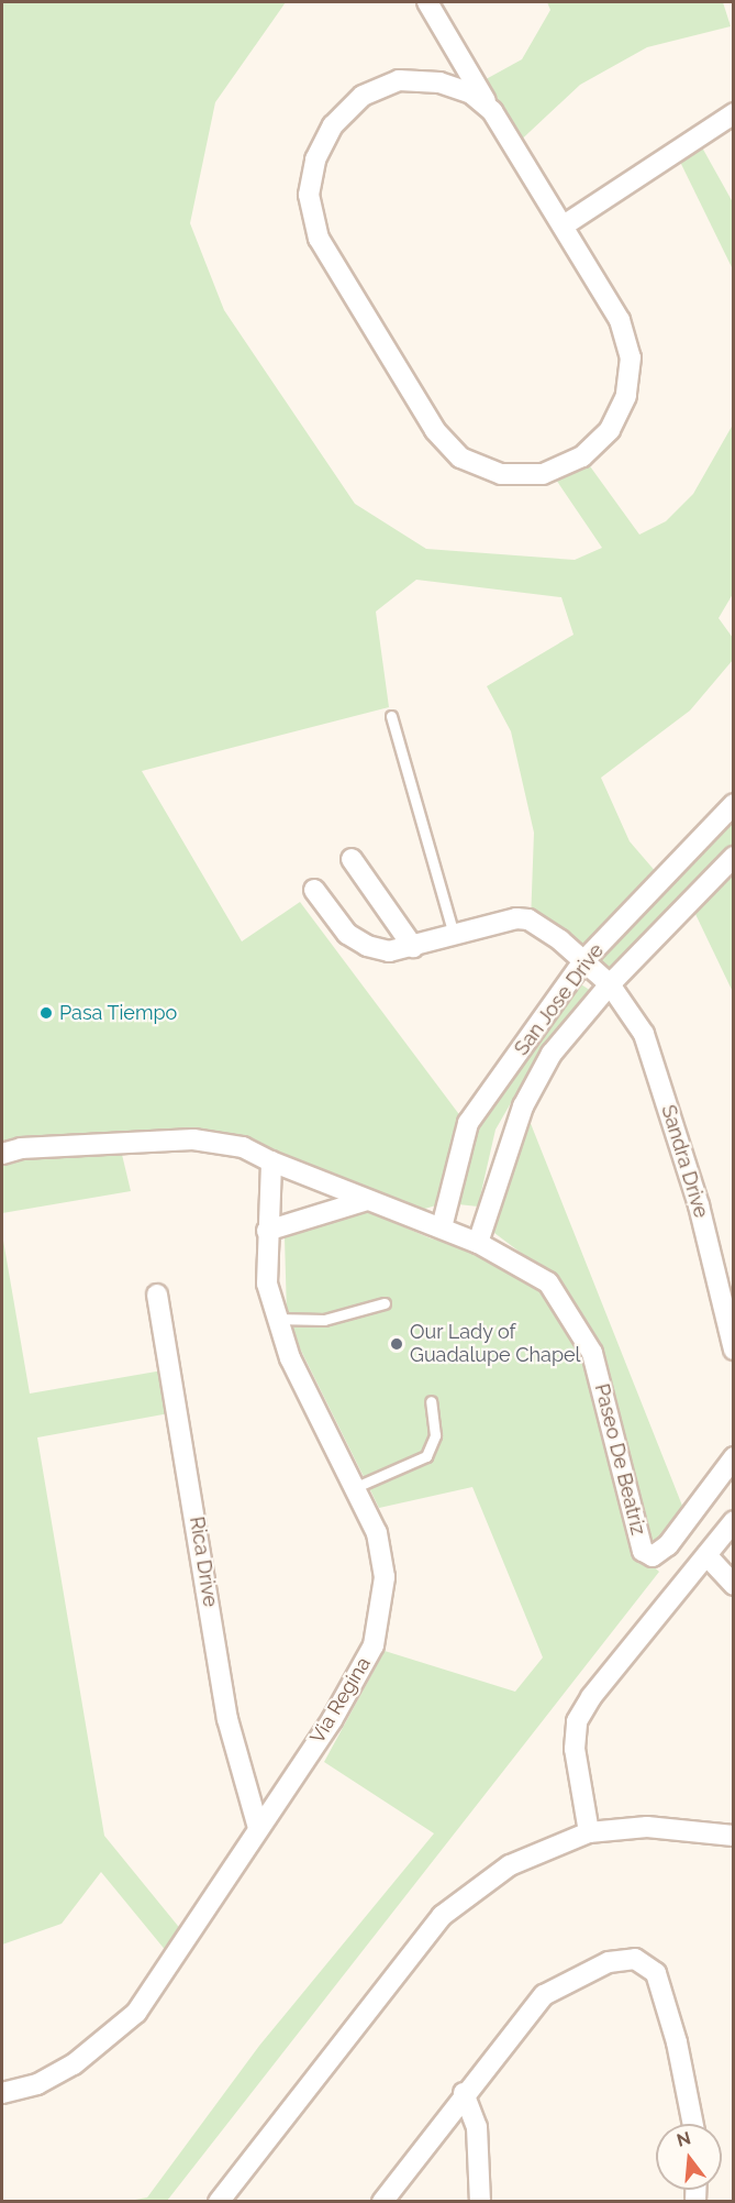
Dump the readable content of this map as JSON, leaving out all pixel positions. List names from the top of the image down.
{
  "streets": {
    "street": [
      "San Jose Drive",
      "Sandra Drive",
      "Paseo De Beatriz",
      "Rica Drive",
      "Via Regina"
    ]
  },
  "crossings": [
    ["San Jose Drive", "Sandra Drive"],
    ["San Jose Drive", "Paseo De Beatriz"],
    ["Rica Drive", "Via Regina"]
  ],
  "places": ["Pasa Tiempo", "Our Lady of Guadalupe Chapel"],
  "north": "top"
}
